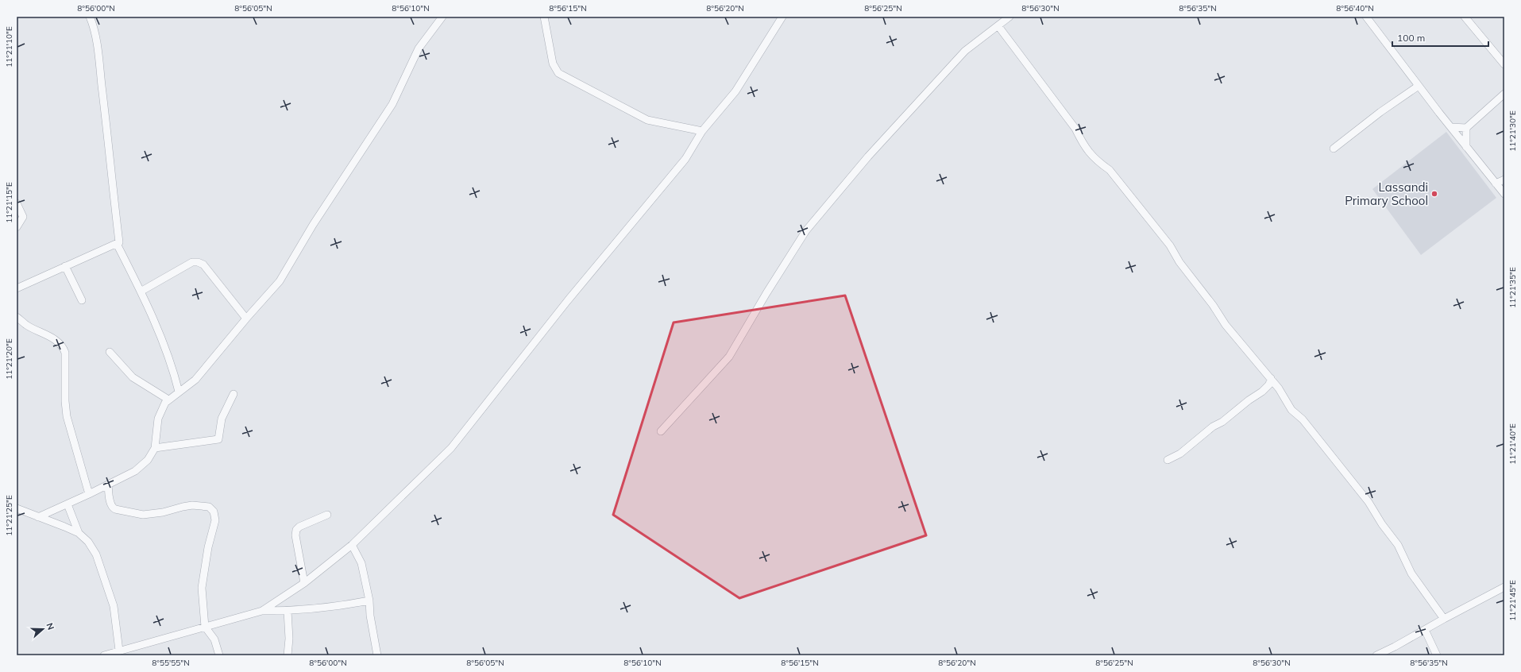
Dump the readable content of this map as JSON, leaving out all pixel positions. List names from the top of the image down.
{
  "places": ["Lassandi Primary School"],
  "scale_bar": "100 m",
  "north": "right",
  "coordinates": [
    "8°56'00\"N",
    "8°56'05\"N",
    "8°56'10\"N",
    "8°56'15\"N",
    "8°56'20\"N",
    "8°56'25\"N",
    "8°56'30\"N",
    "8°56'35\"N",
    "8°56'40\"N",
    "11°21'10\"E",
    "11°21'30\"E",
    "11°21'15\"E",
    "11°21'35\"E",
    "11°21'20\"E",
    "11°21'40\"E",
    "11°21'25\"E",
    "11°21'45\"E",
    "8°55'55\"N"
  ]
}
